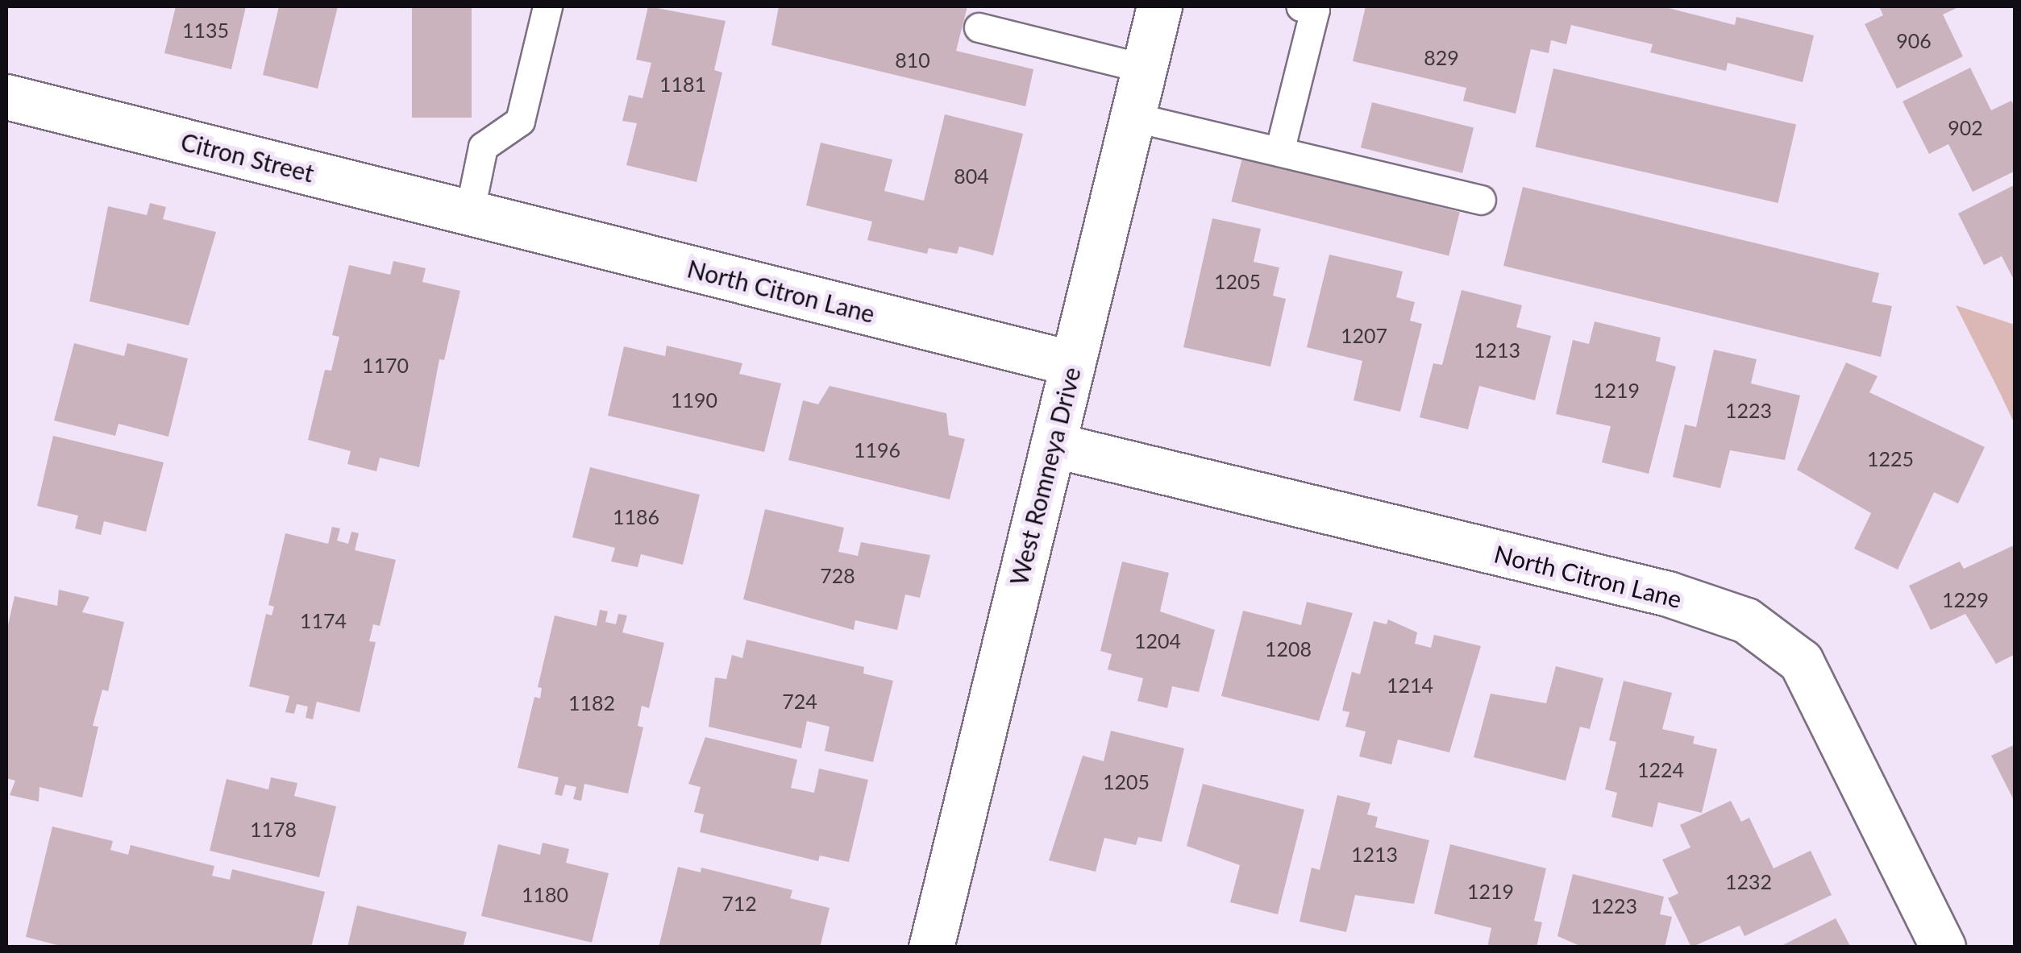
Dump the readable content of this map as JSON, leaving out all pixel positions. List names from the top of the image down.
{
  "streets": {
    "street": ["Citron Street", "North Citron Lane", "West Romneya Drive"]
  },
  "crossings": [
    ["Citron Street", "North Citron Lane"],
    ["North Citron Lane", "West Romneya Drive"]
  ],
  "house_numbers": [
    "1135",
    "906",
    "829",
    "810",
    "1181",
    "902",
    "804",
    "1205",
    "1207",
    "1213",
    "1170",
    "1219",
    "1190",
    "1223",
    "1196",
    "1225",
    "1186",
    "728",
    "1229",
    "1174",
    "1204",
    "1208",
    "1214",
    "724",
    "1182",
    "1224",
    "1205",
    "1178",
    "1213",
    "1232",
    "1219",
    "1180",
    "712",
    "1223"
  ]
}
